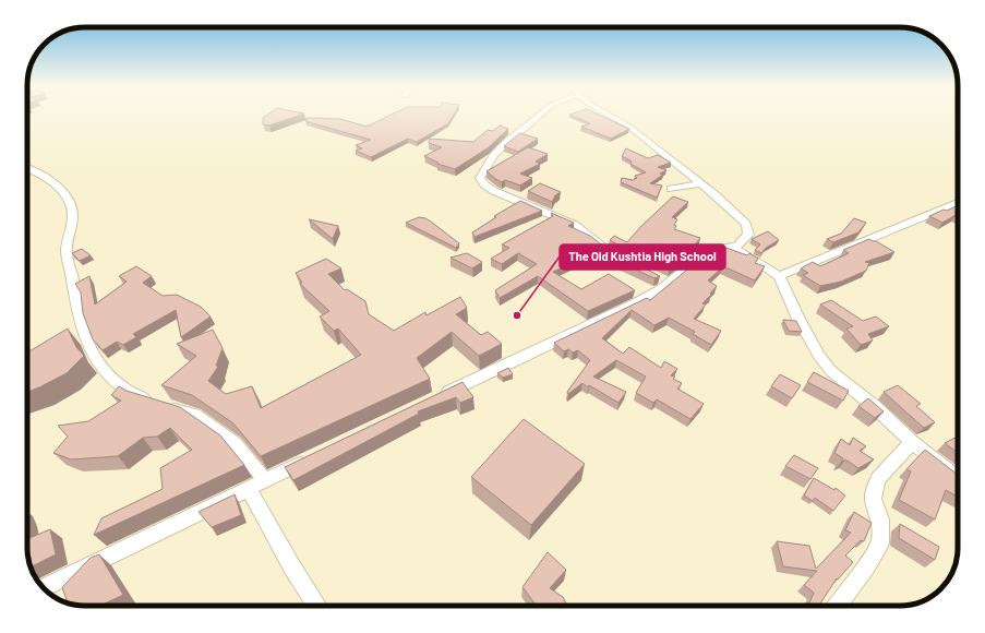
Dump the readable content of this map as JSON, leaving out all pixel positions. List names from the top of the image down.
{
  "places": ["The Old Kushtia High School"]
}
